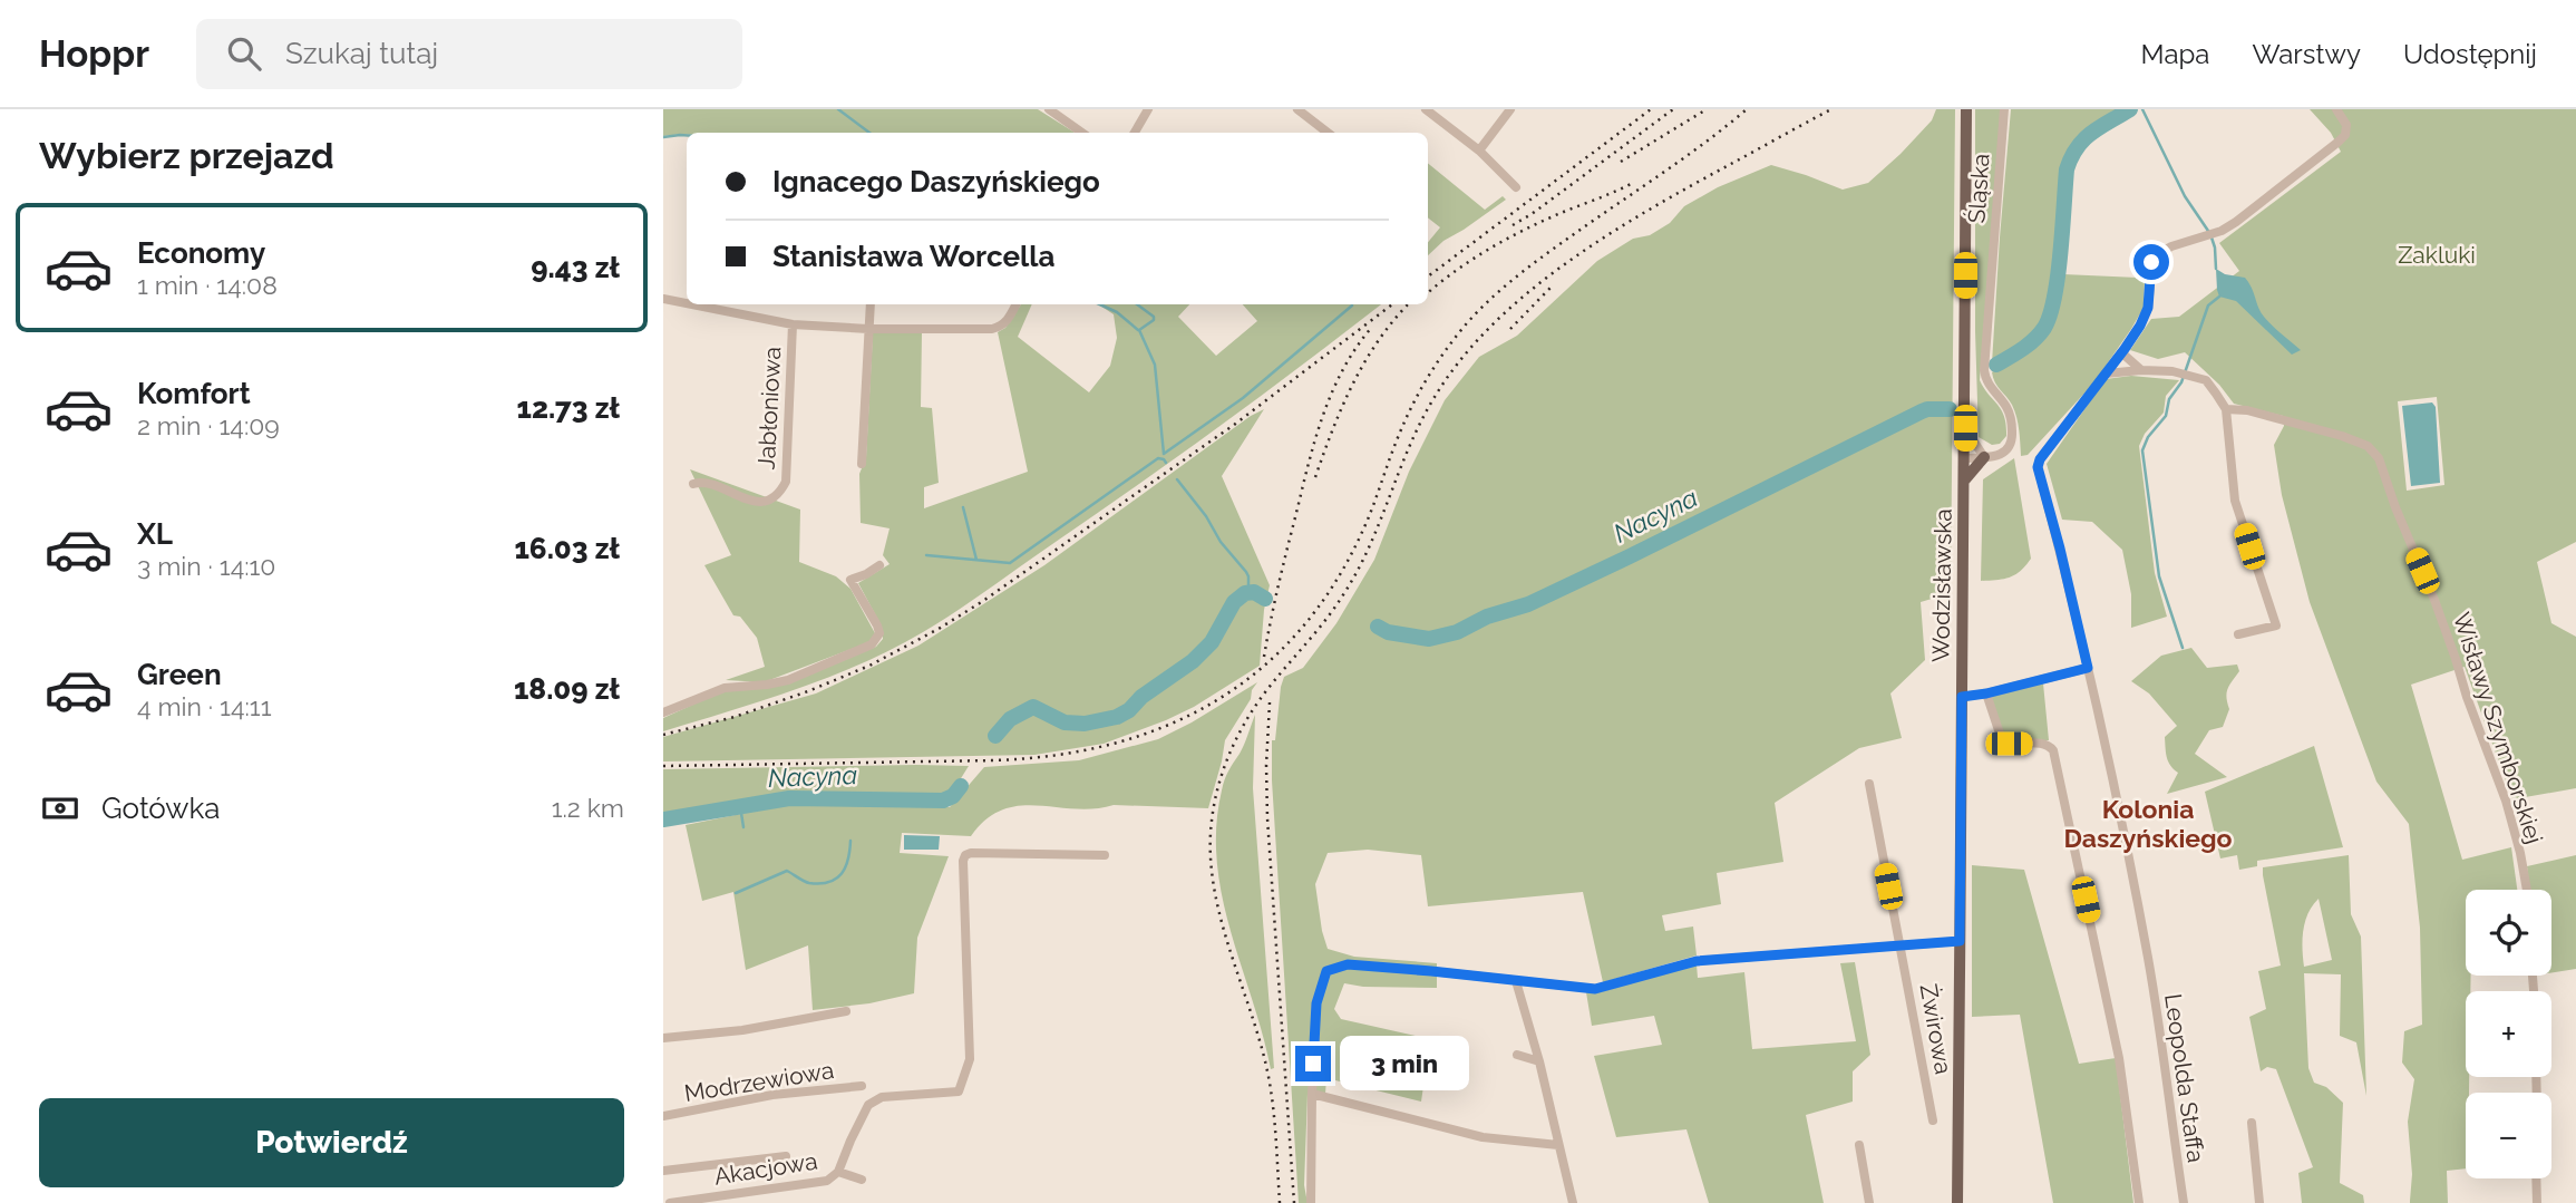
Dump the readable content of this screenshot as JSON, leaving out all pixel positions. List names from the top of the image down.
{
  "streets": {
    "main road": ["Wodzisławska"],
    "street": [
      "Śląska",
      "Jabłoniowa",
      "Wisławy Szymborskiej",
      "Żwirowa",
      "Leopolda Staffa",
      "Modrzewiowa",
      "Akacjowa"
    ]
  },
  "districts": ["Kolonia Daszyńskiego"],
  "water": ["Nacyna"],
  "parks": ["Zakluki"],
  "page": {
    "header": "Hoppr",
    "search": "Szukaj tutaj",
    "nav": ["Mapa", "Warstwy", "Udostępnij"],
    "heading": "Wybierz przejazd",
    "banner": ["Ignacego Daszyńskiego", "Stanisława Worcella"],
    "list": [
      {
        "name": "Economy",
        "note": "1 min · 14:08",
        "value": "9.43 zł"
      },
      {
        "name": "Komfort",
        "note": "2 min · 14:09",
        "value": "12.73 zł"
      },
      {
        "name": "XL",
        "note": "3 min · 14:10",
        "value": "16.03 zł"
      },
      {
        "name": "Green",
        "note": "4 min · 14:11",
        "value": "18.09 zł"
      }
    ],
    "pay": ["Gotówka", "1.2 km"],
    "map_buttons": ["+", "−"],
    "bubble": "3 min",
    "buttons": "Potwierdź"
  }
}
